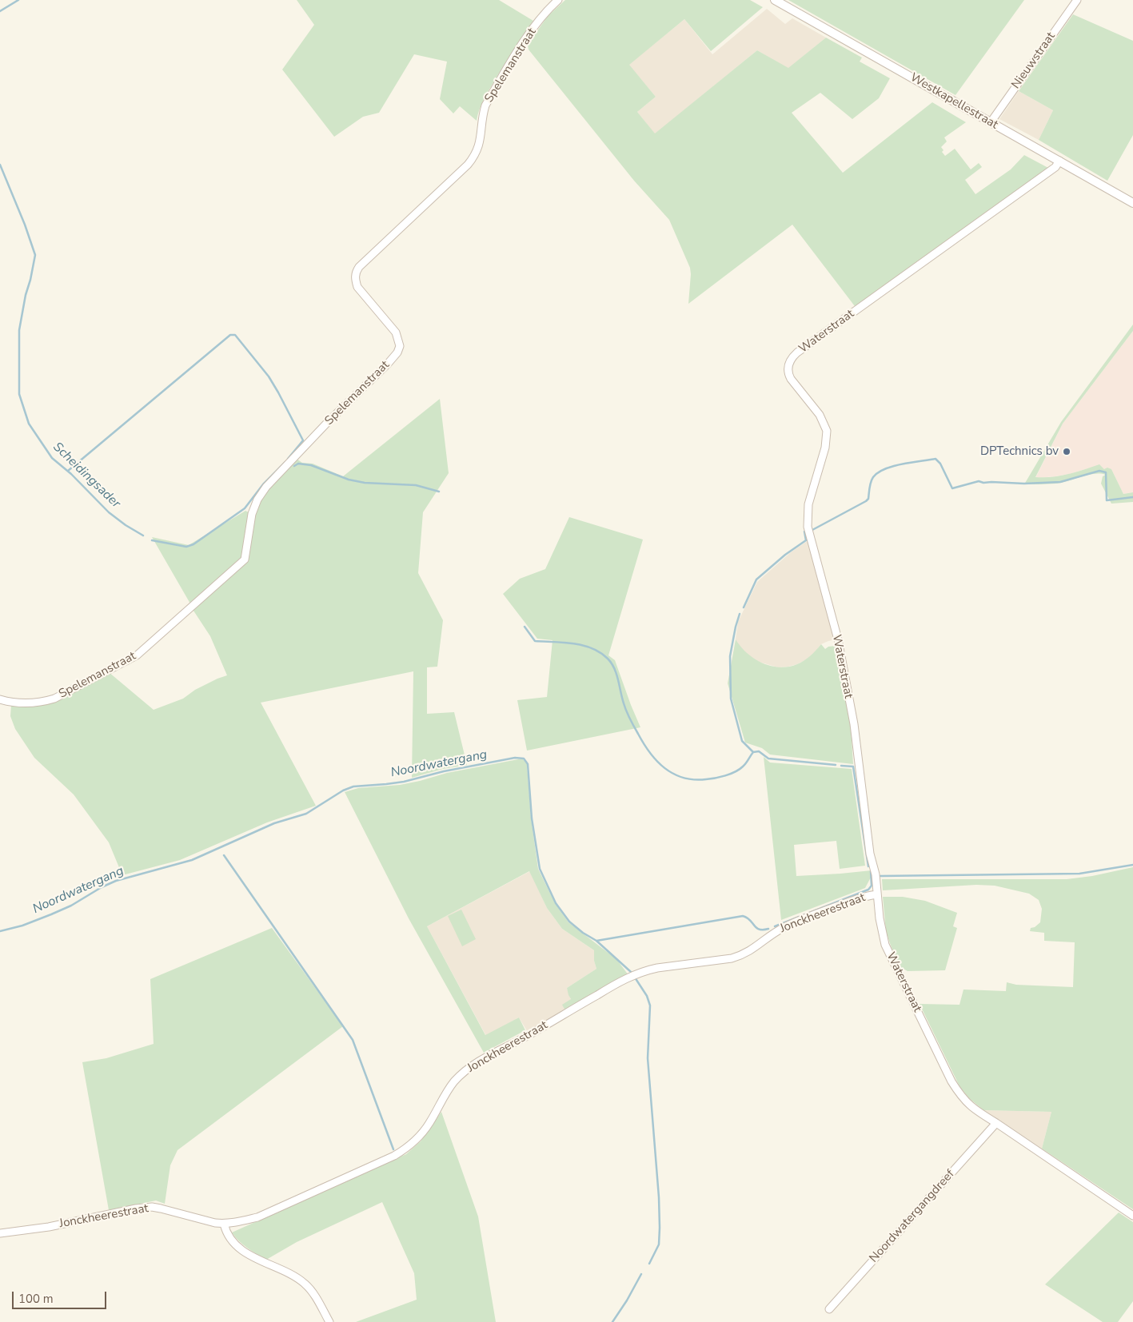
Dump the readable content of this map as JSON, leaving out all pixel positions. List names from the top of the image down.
{
  "streets": {
    "street": [
      "Nieuwstraat",
      "Spelemanstraat",
      "Westkapellestraat",
      "Waterstraat",
      "Jonckheerestraat",
      "Noordwatergangdreef"
    ]
  },
  "crossings": [
    ["Nieuwstraat", "Westkapellestraat"],
    ["Westkapellestraat", "Waterstraat"],
    ["Waterstraat", "Jonckheerestraat"],
    ["Waterstraat", "Noordwatergangdreef"]
  ],
  "water": ["Scheidingsader", "Noordwatergang"],
  "places": ["DPTechnics bv"],
  "scale_bar": "100 m"
}
